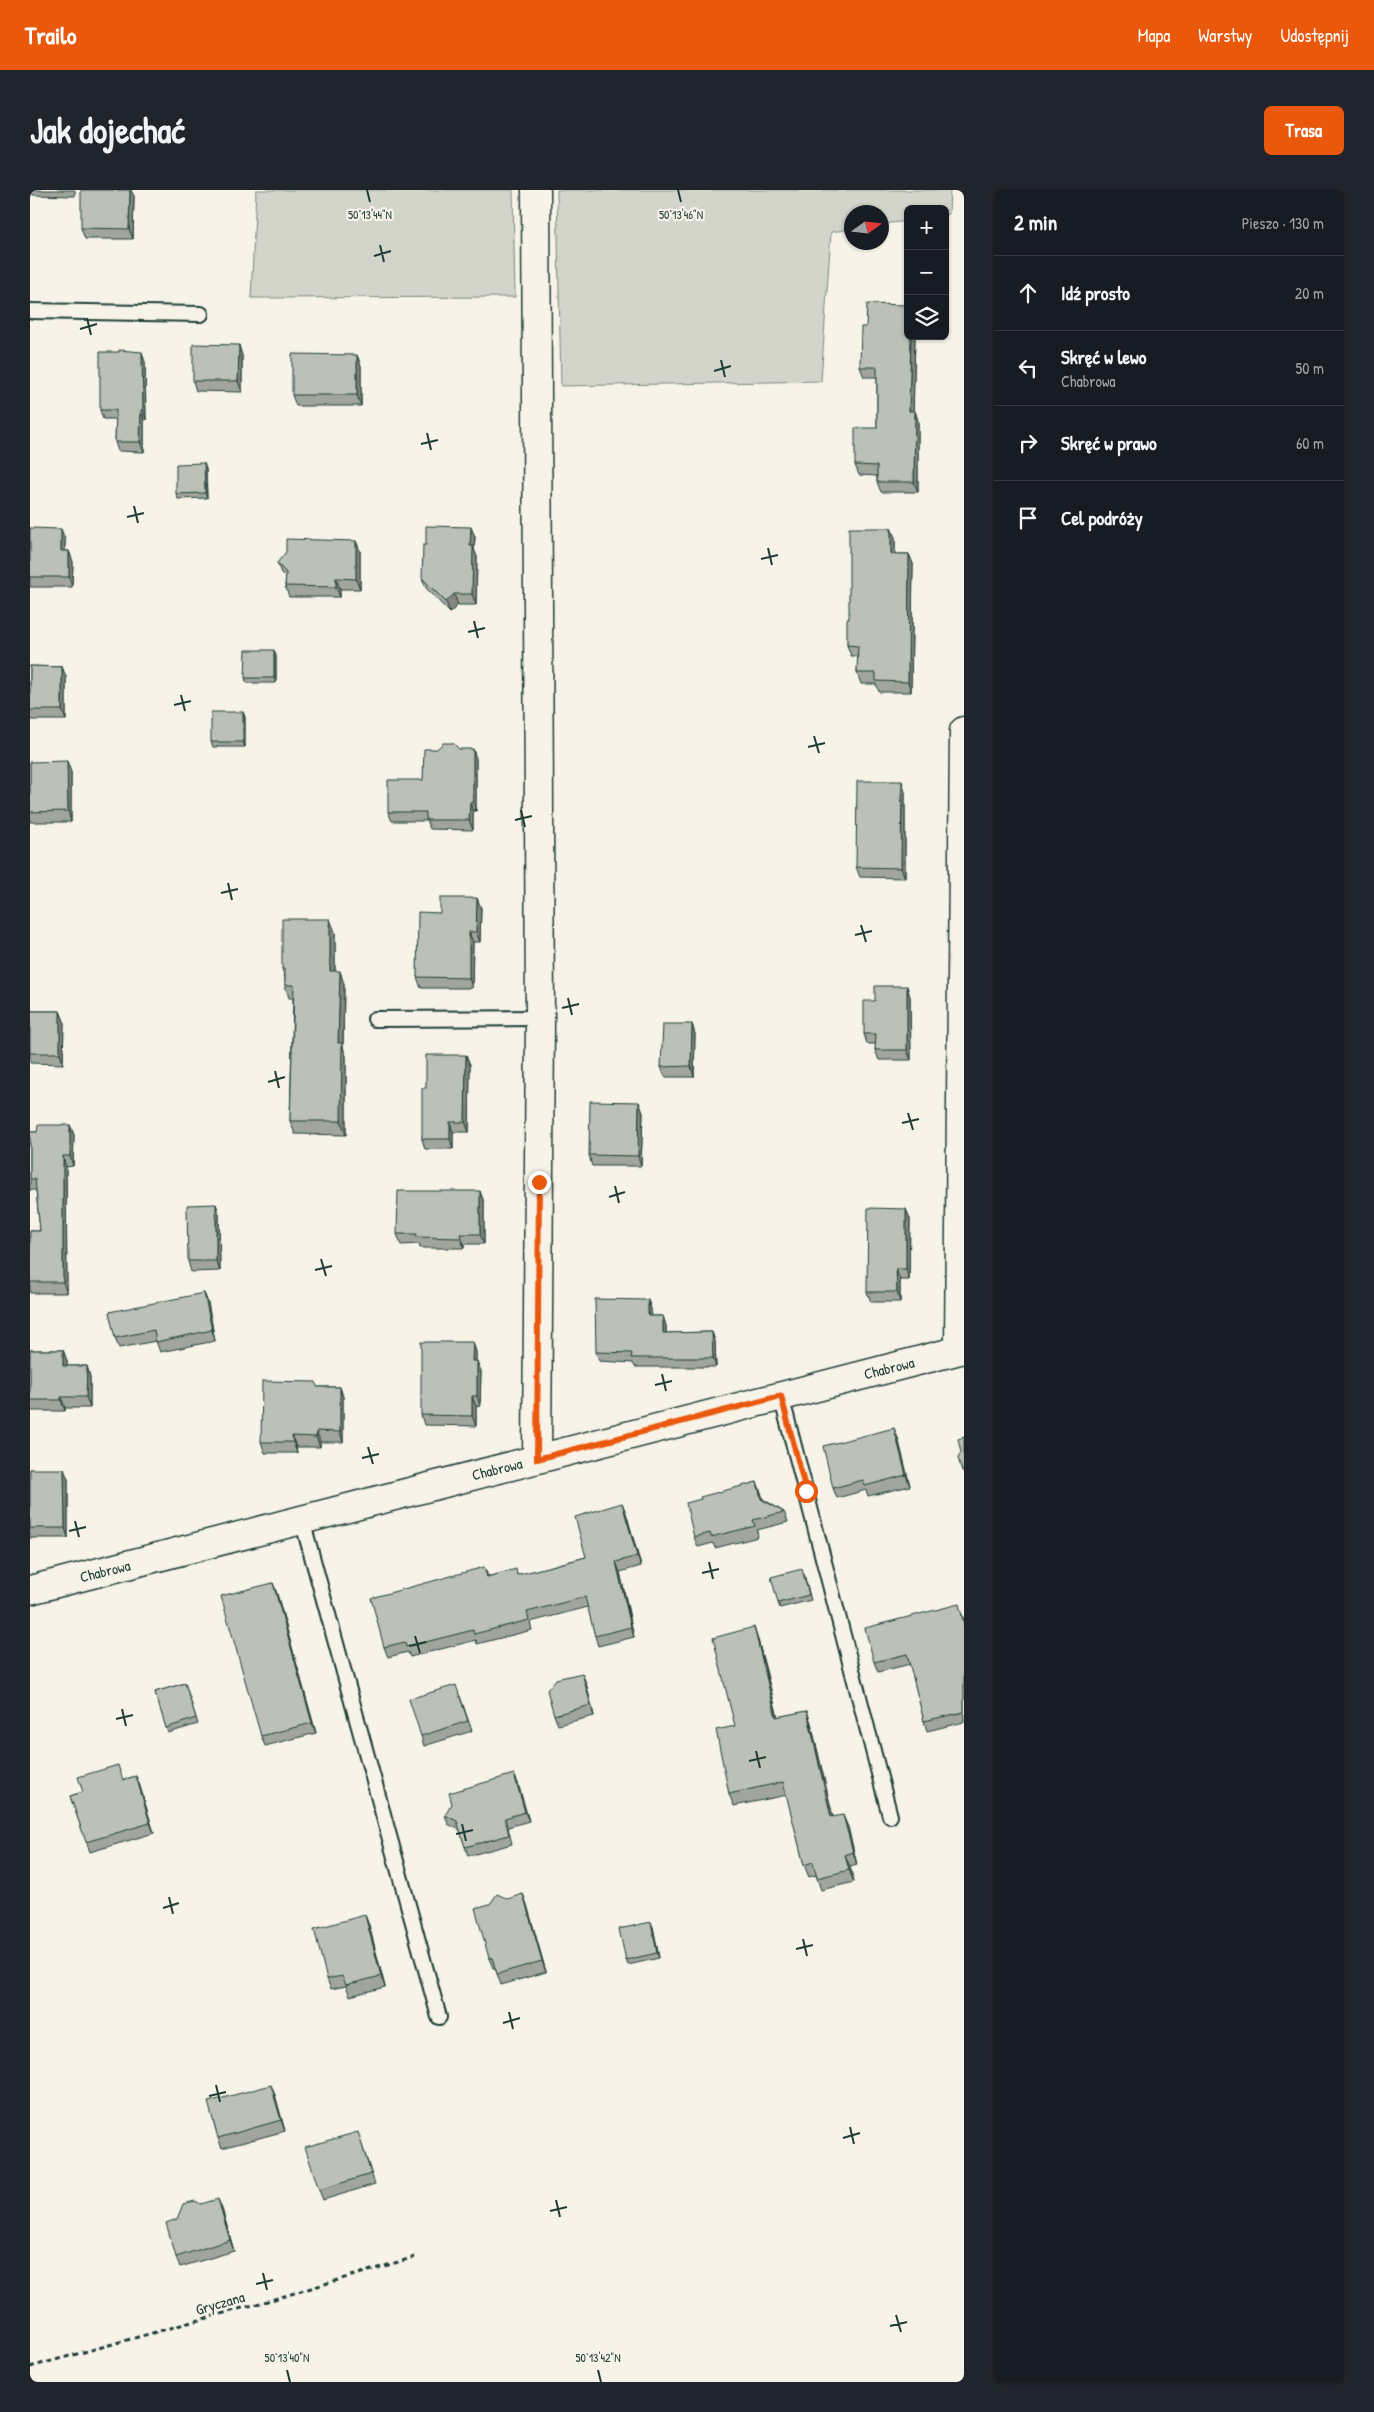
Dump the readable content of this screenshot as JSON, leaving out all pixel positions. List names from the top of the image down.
{
  "streets": {
    "street": ["Chabrowa"],
    "path": ["Gryczana"]
  },
  "north": "right",
  "page": {
    "header": "Trailo",
    "nav": ["Mapa", "Warstwy", "Udostępnij"],
    "buttons": "Trasa",
    "title": "Jak dojechać",
    "heading": ["2 min", "Pieszo · 130 m"],
    "map_buttons": ["+", "−"],
    "list": [
      ["Idź prosto", "20 m"],
      ["Skręć w lewo", "Chabrowa", "50 m"],
      ["Skręć w prawo", "60 m"],
      "Cel podróży"
    ]
  },
  "coordinates": [
    "50°13'44\"N",
    "50°13'46\"N",
    "50°13'40\"N",
    "50°13'42\"N"
  ]
}
